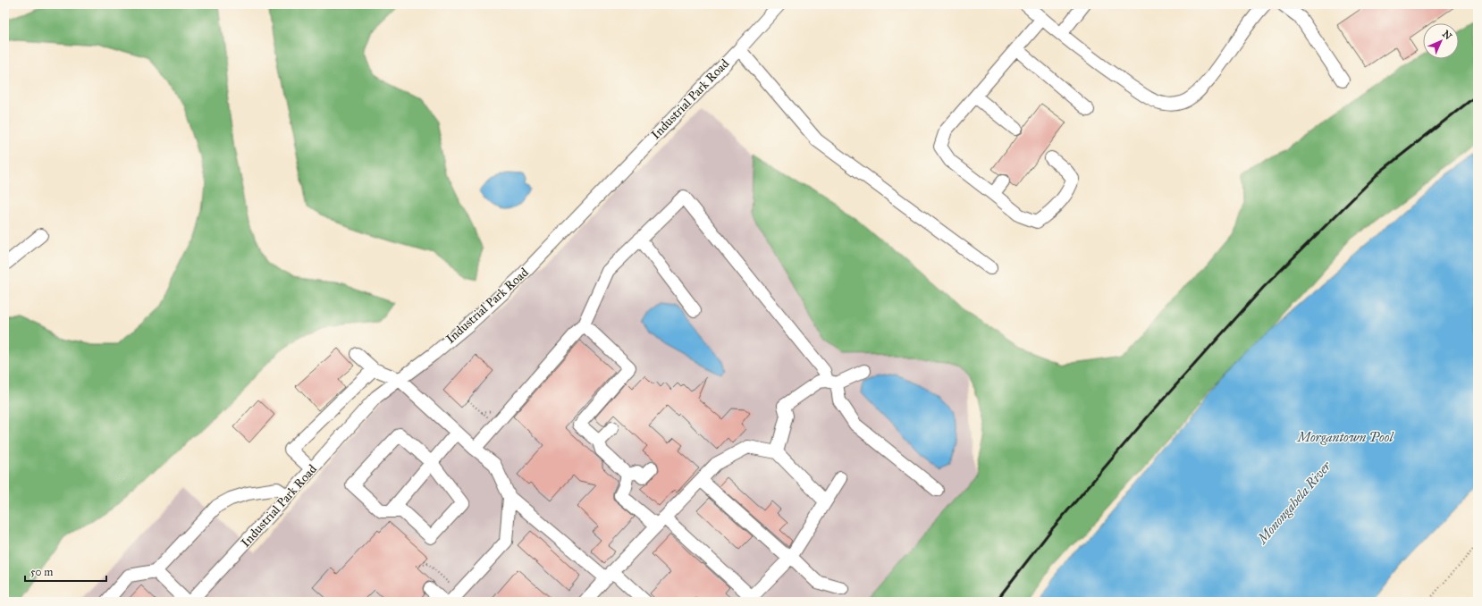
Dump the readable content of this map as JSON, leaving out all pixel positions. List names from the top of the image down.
{
  "streets": {
    "street": ["Industrial Park Road"]
  },
  "water": ["Morgantown Pool", "Monongahela River"],
  "scale_bar": "50 m",
  "north": "top right"
}
